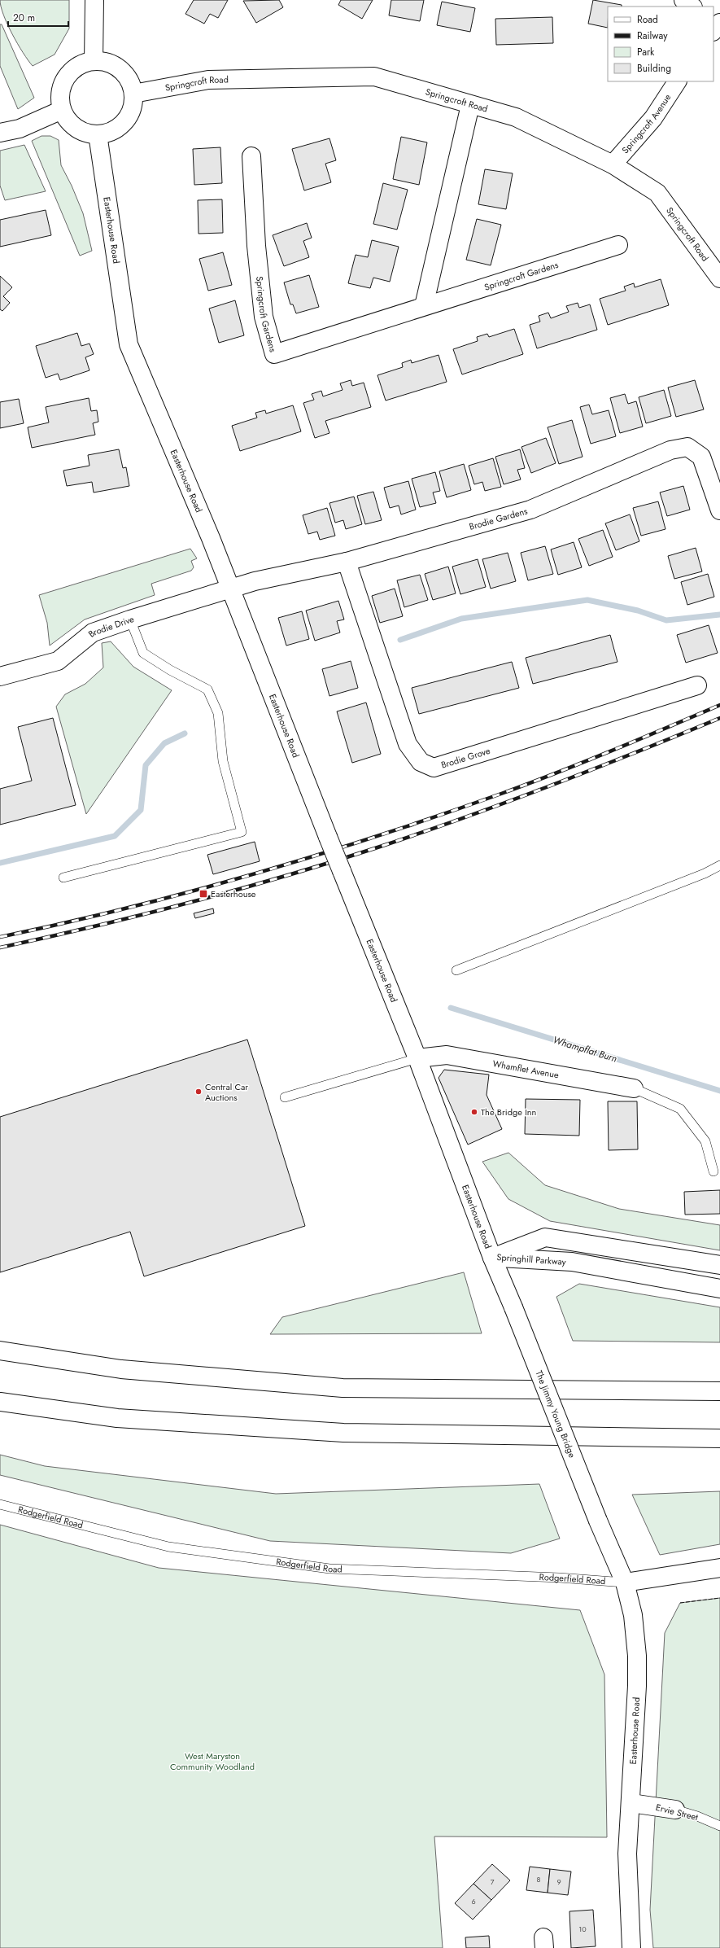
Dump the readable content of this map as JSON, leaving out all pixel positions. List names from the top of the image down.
{
  "streets": {
    "main road": [
      "Springcroft Road",
      "Springcroft Avenue",
      "Easterhouse Road",
      "Springcroft Gardens",
      "Brodie Gardens",
      "Brodie Drive",
      "Brodie Grove",
      "Whamflet Avenue",
      "Springhill Parkway",
      "The Jimmy Young Bridge",
      "Ervie Street"
    ],
    "lane": ["Rodgerfield Road"]
  },
  "crossings": [
    ["Springcroft Road", "Springcroft Avenue"],
    ["Springcroft Road", "Easterhouse Road"],
    ["Easterhouse Road", "Brodie Gardens"],
    ["Easterhouse Road", "Brodie Drive"],
    ["Easterhouse Road", "Whamflet Avenue"],
    ["Easterhouse Road", "Springhill Parkway"],
    ["Easterhouse Road", "The Jimmy Young Bridge"],
    ["Easterhouse Road", "Rodgerfield Road"],
    ["Easterhouse Road", "Ervie Street"],
    ["Brodie Gardens", "Brodie Drive"],
    ["Brodie Gardens", "Brodie Grove"]
  ],
  "water": ["Whampflat Burn"],
  "parks": ["West Maryston Community Woodland"],
  "places": {
    "transit": ["Easterhouse"],
    "other": ["Central Car Auctions", "The Bridge Inn"]
  },
  "house_numbers": [
    "8",
    "7",
    "9",
    "6",
    "10"
  ],
  "legend": [
    "Road",
    "Railway",
    "Park",
    "Building"
  ],
  "scale_bar": "20 m"
}
